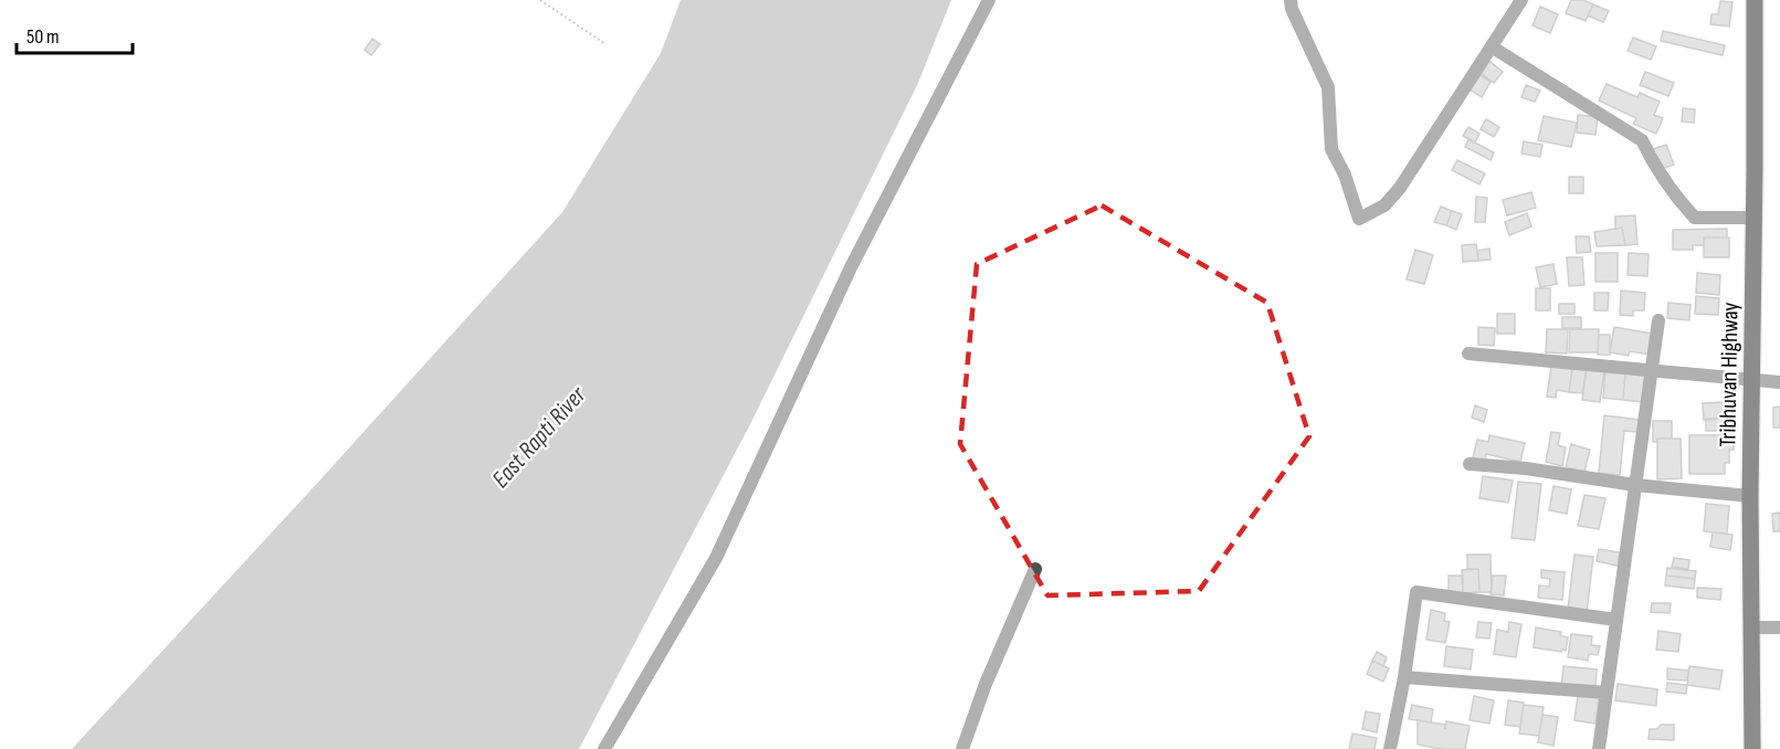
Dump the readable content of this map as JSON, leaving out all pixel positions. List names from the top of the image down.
{
  "streets": {
    "main road": ["Tribhuvan Highway"]
  },
  "water": ["East Rapti River"],
  "scale_bar": "50 m"
}
